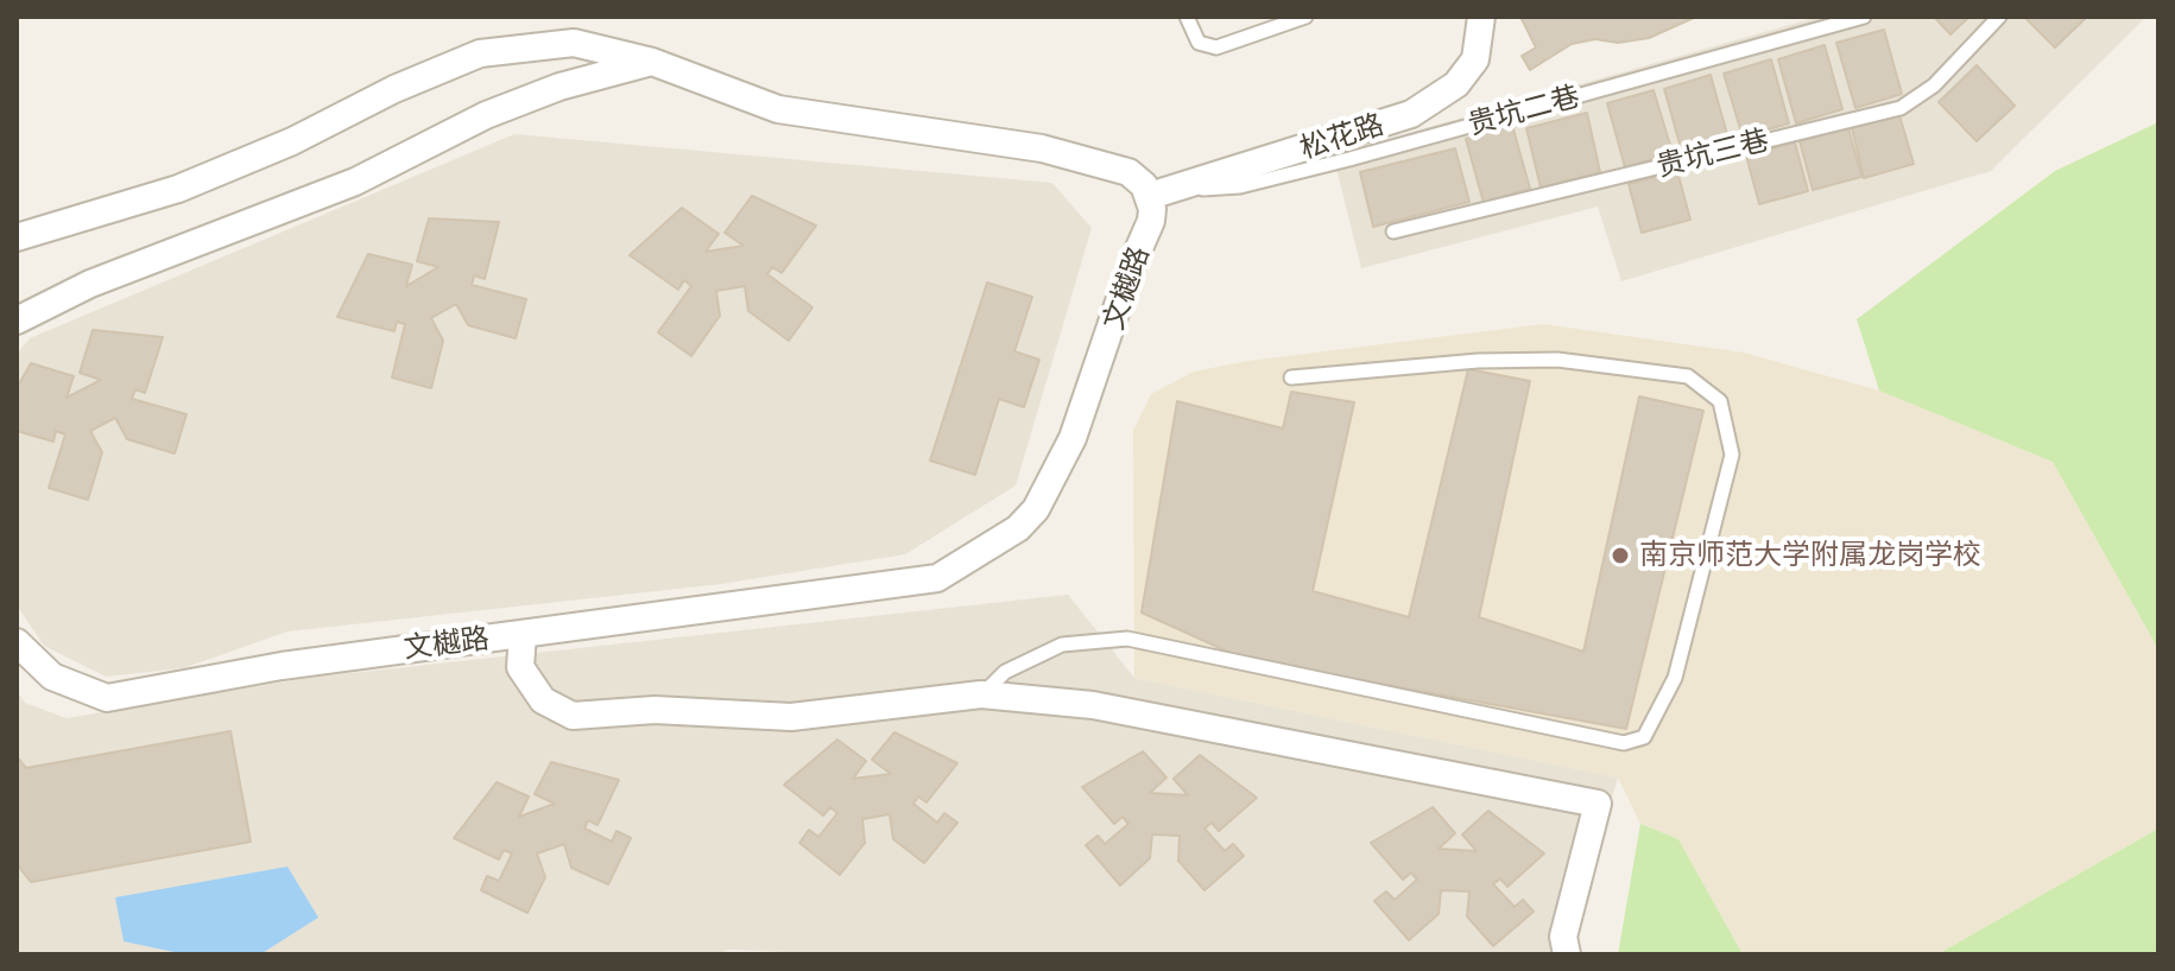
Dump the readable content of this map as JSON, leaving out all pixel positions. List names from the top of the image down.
{
  "streets": {
    "street": ["松花路", "文樾路"],
    "lane": ["贵坑二巷", "贵坑三巷"]
  },
  "crossings": [
    ["贵坑二巷", "松花路"],
    ["松花路", "文樾路"]
  ],
  "places": ["南京师范大学附属龙岗学校"]
}
